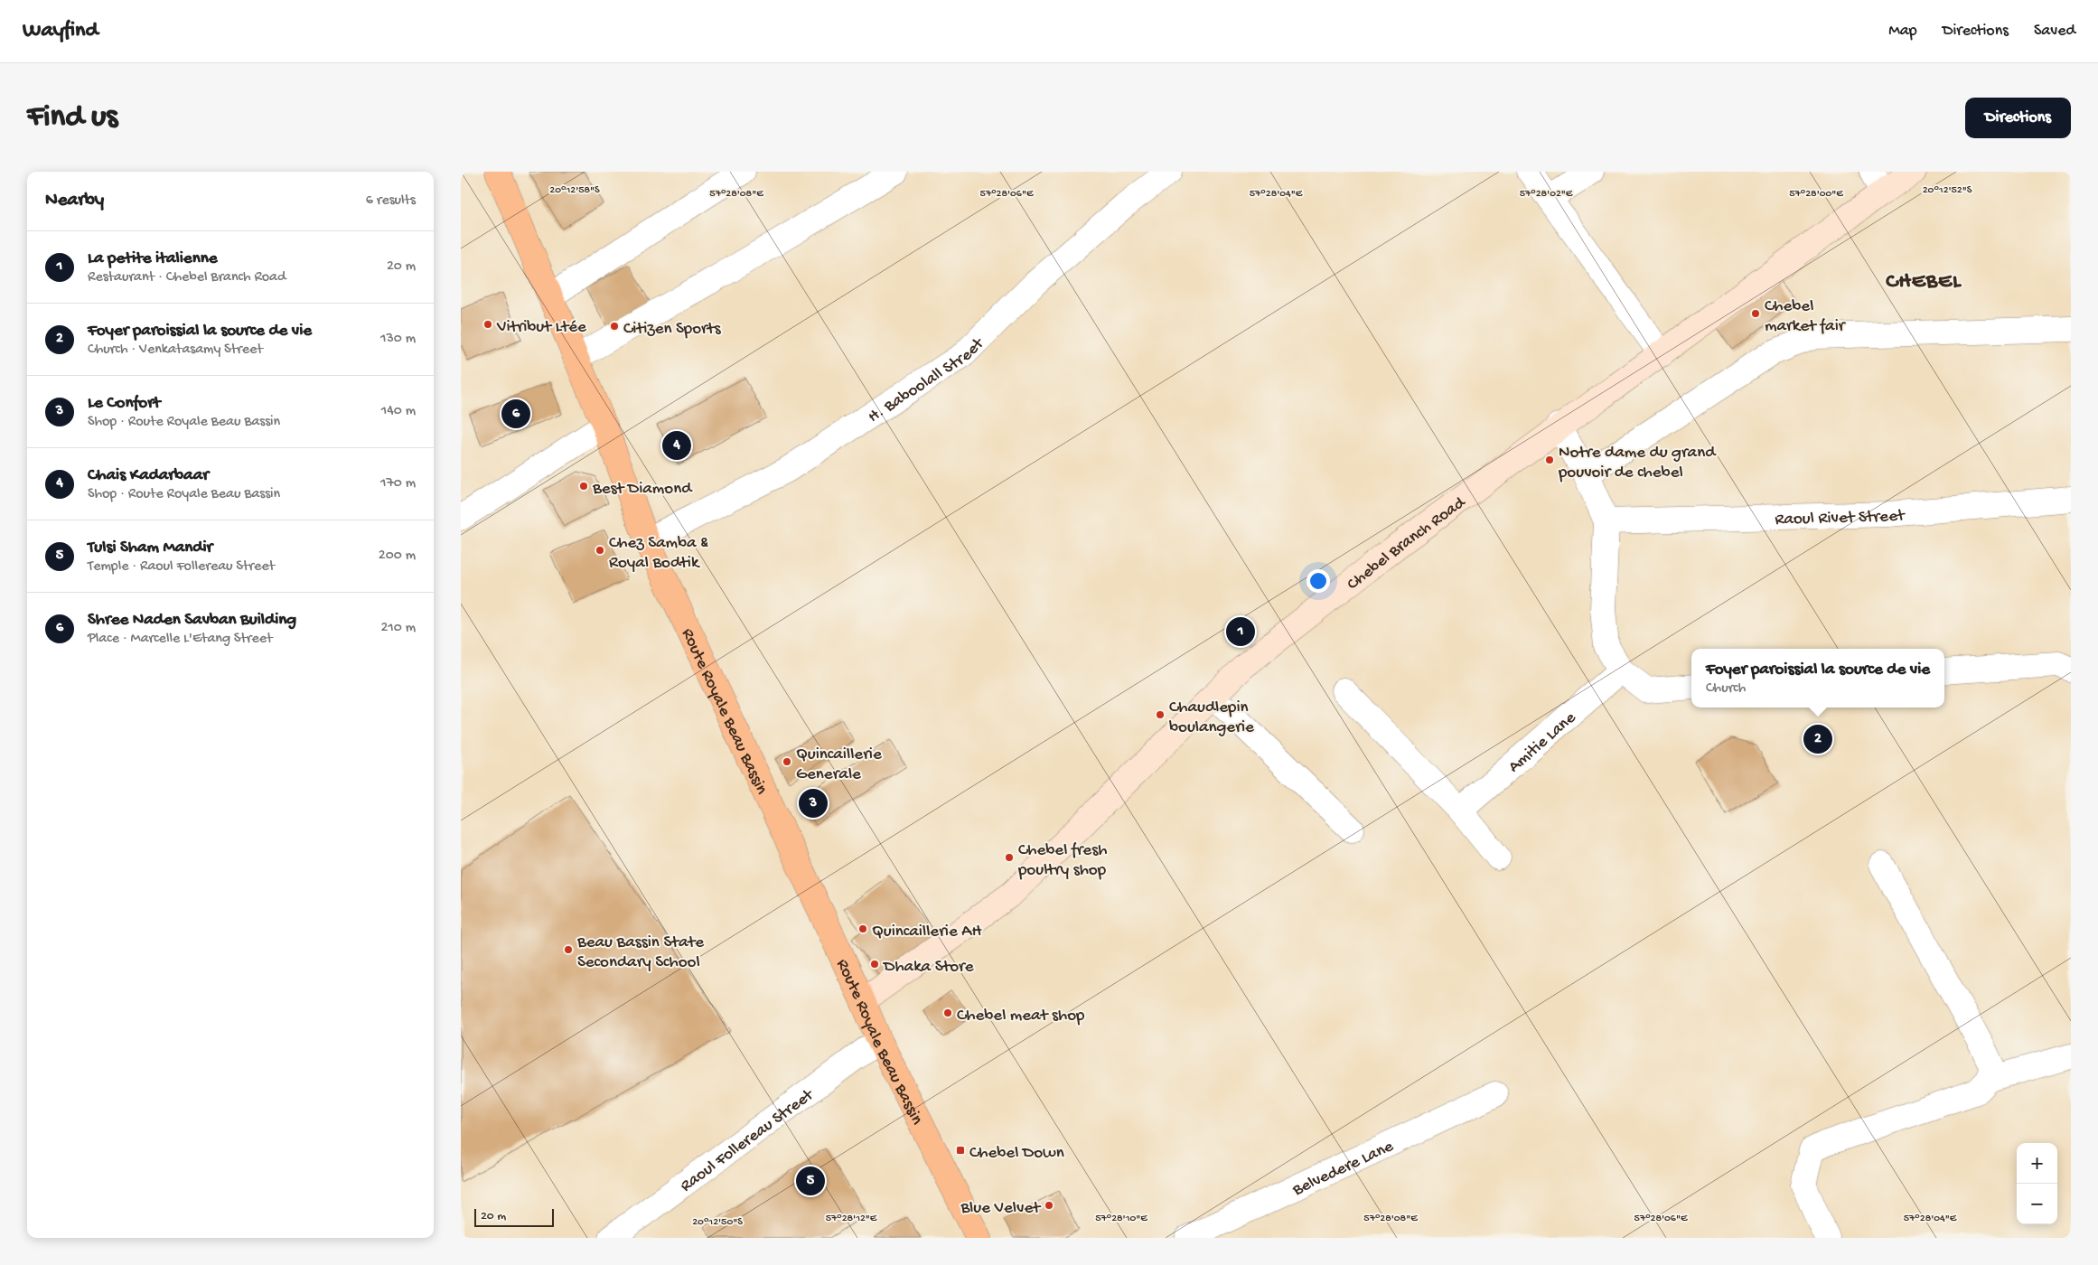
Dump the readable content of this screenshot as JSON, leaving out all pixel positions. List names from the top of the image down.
{
  "streets": {
    "main road": ["Chebel Branch Road", "Route Royale Beau Bassin"],
    "street": [
      "H. Baboolall Street",
      "Raoul Rivet Street",
      "Amitie Lane",
      "Raoul Follereau Street",
      "Belvedere Lane"
    ]
  },
  "crossings": [
    ["H. Baboolall Street", "Route Royale Beau Bassin"],
    ["Chebel Branch Road", "Route Royale Beau Bassin"],
    ["Route Royale Beau Bassin", "Raoul Follereau Street"]
  ],
  "districts": ["CHEBEL"],
  "places": {
    "other": [
      "Chebel market fair",
      "Vitribut Ltée",
      "Citizen Sports",
      "Notre dame du grand pouvoir de chebel",
      "Best Diamond",
      "Chez Samba & Royal Bodtik",
      "Chaudlepin boulangerie",
      "Quincaillerie Generale",
      "Chebel fresh poultry shop",
      "Quincaillerie AH",
      "Beau Bassin State Secondary School",
      "Dhaka Store",
      "Chebel meat shop",
      "Blue Velvet"
    ],
    "transit": ["Chebel Down"]
  },
  "scale_bar": "20 m",
  "page": {
    "header": "Wayfind",
    "nav": ["Map", "Directions", "Saved"],
    "buttons": "Directions",
    "title": "Find us",
    "heading": ["Nearby", "6 results"],
    "list": [
      {
        "mark": "1",
        "name": "La petite italienne",
        "note": "Restaurant · Chebel Branch Road",
        "value": "20 m"
      },
      {
        "mark": "2",
        "name": "Foyer paroissial la source de vie",
        "note": "Church · Venkatasamy Street",
        "value": "130 m"
      },
      {
        "mark": "3",
        "name": "Le Confort",
        "note": "Shop · Route Royale Beau Bassin",
        "value": "140 m"
      },
      {
        "mark": "4",
        "name": "Chais Kadarbaar",
        "note": "Shop · Route Royale Beau Bassin",
        "value": "170 m"
      },
      {
        "mark": "5",
        "name": "Tulsi Sham Mandir",
        "note": "Temple · Raoul Follereau Street",
        "value": "200 m"
      },
      {
        "mark": "6",
        "name": "Shree Naden Savban Building",
        "note": "Place · Marcelle L'Etang Street",
        "value": "210 m"
      }
    ],
    "pins": [
      "6",
      "4",
      "1",
      "2",
      "3",
      "5"
    ],
    "popup": ["Foyer paroissial la source de vie", "Church"],
    "map_buttons": ["+", "−"],
    "scale": "20 m"
  },
  "coordinates": [
    "20°12'58\"S",
    "20°12'52\"S",
    "57°28'08\"E",
    "57°28'06\"E",
    "57°28'04\"E",
    "57°28'02\"E",
    "57°28'00\"E",
    "57°28'12\"E",
    "57°28'10\"E",
    "20°12'50\"S"
  ]
}
